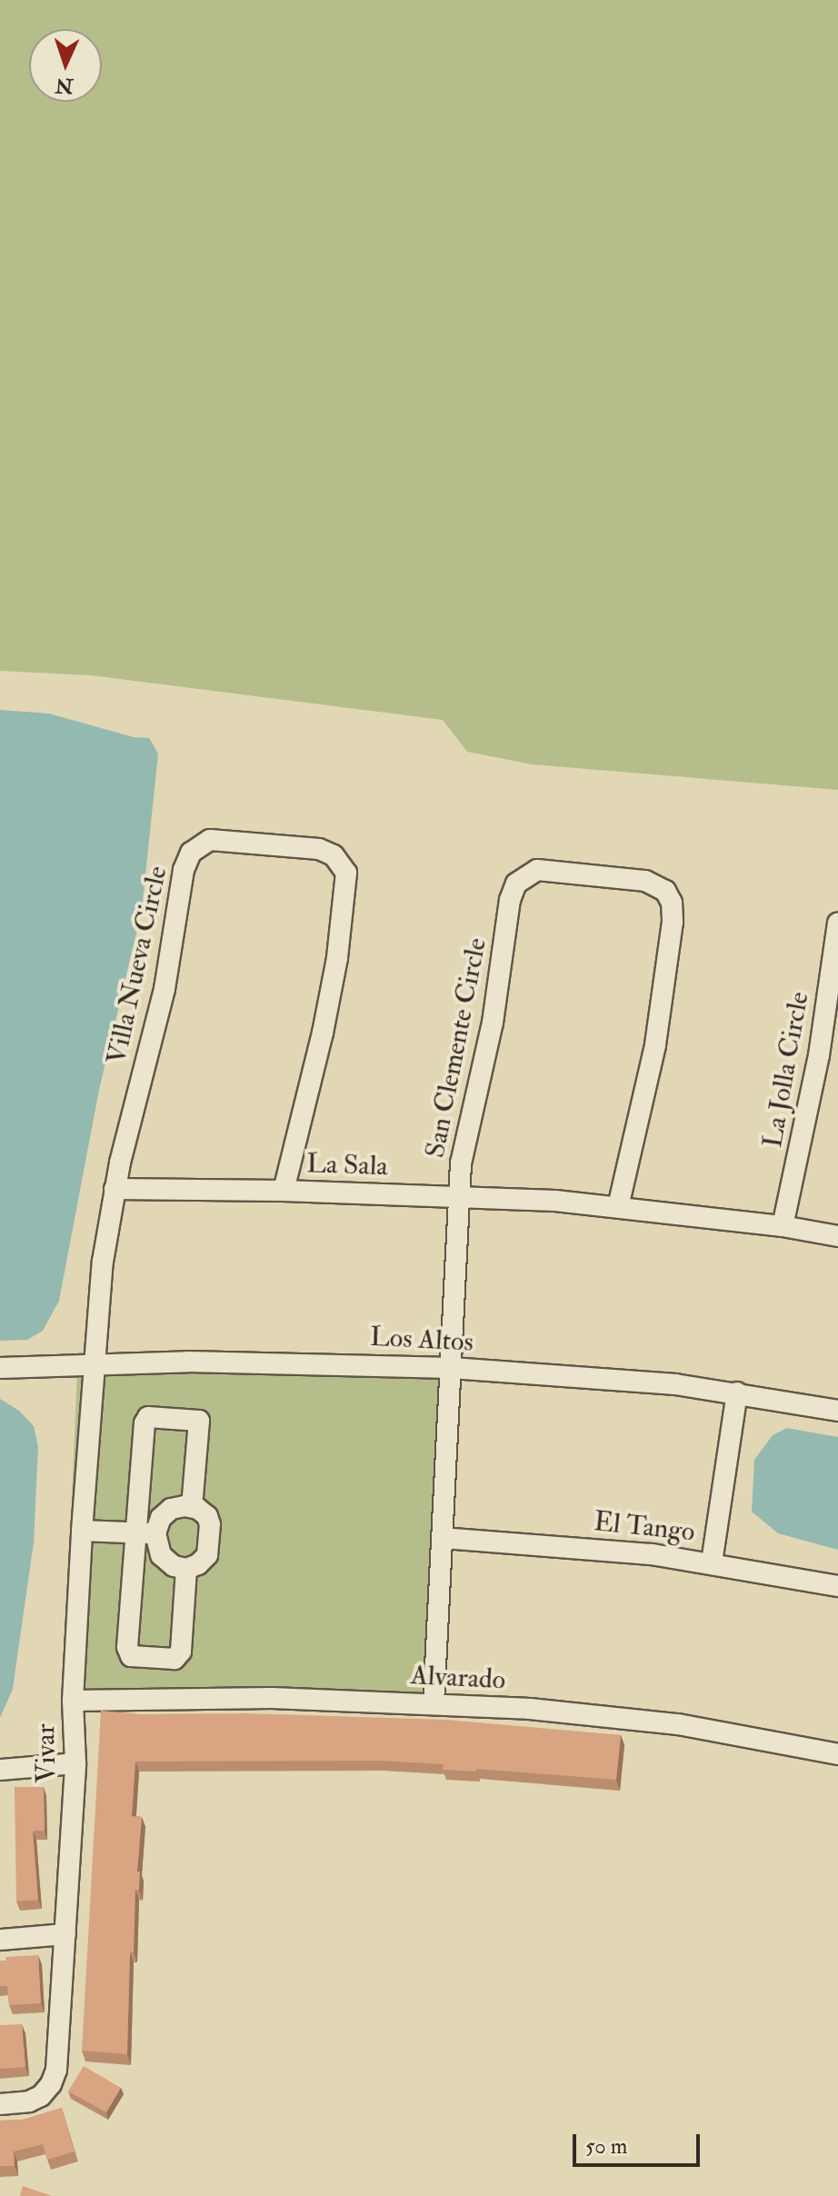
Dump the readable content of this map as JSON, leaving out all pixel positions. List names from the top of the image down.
{
  "streets": {
    "street": [
      "Villa Nueva Circle",
      "San Clemente Circle",
      "La Jolla Circle",
      "La Sala",
      "Los Altos",
      "El Tango",
      "Alvarado",
      "Vivar"
    ]
  },
  "crossings": [
    ["Villa Nueva Circle", "La Sala"],
    ["San Clemente Circle", "La Sala"],
    ["San Clemente Circle", "Los Altos"],
    ["San Clemente Circle", "El Tango"],
    ["San Clemente Circle", "Alvarado"],
    ["La Jolla Circle", "La Sala"],
    ["Los Altos", "Vivar"],
    ["Alvarado", "Vivar"]
  ],
  "scale_bar": "50 m",
  "north": "bottom"
}
